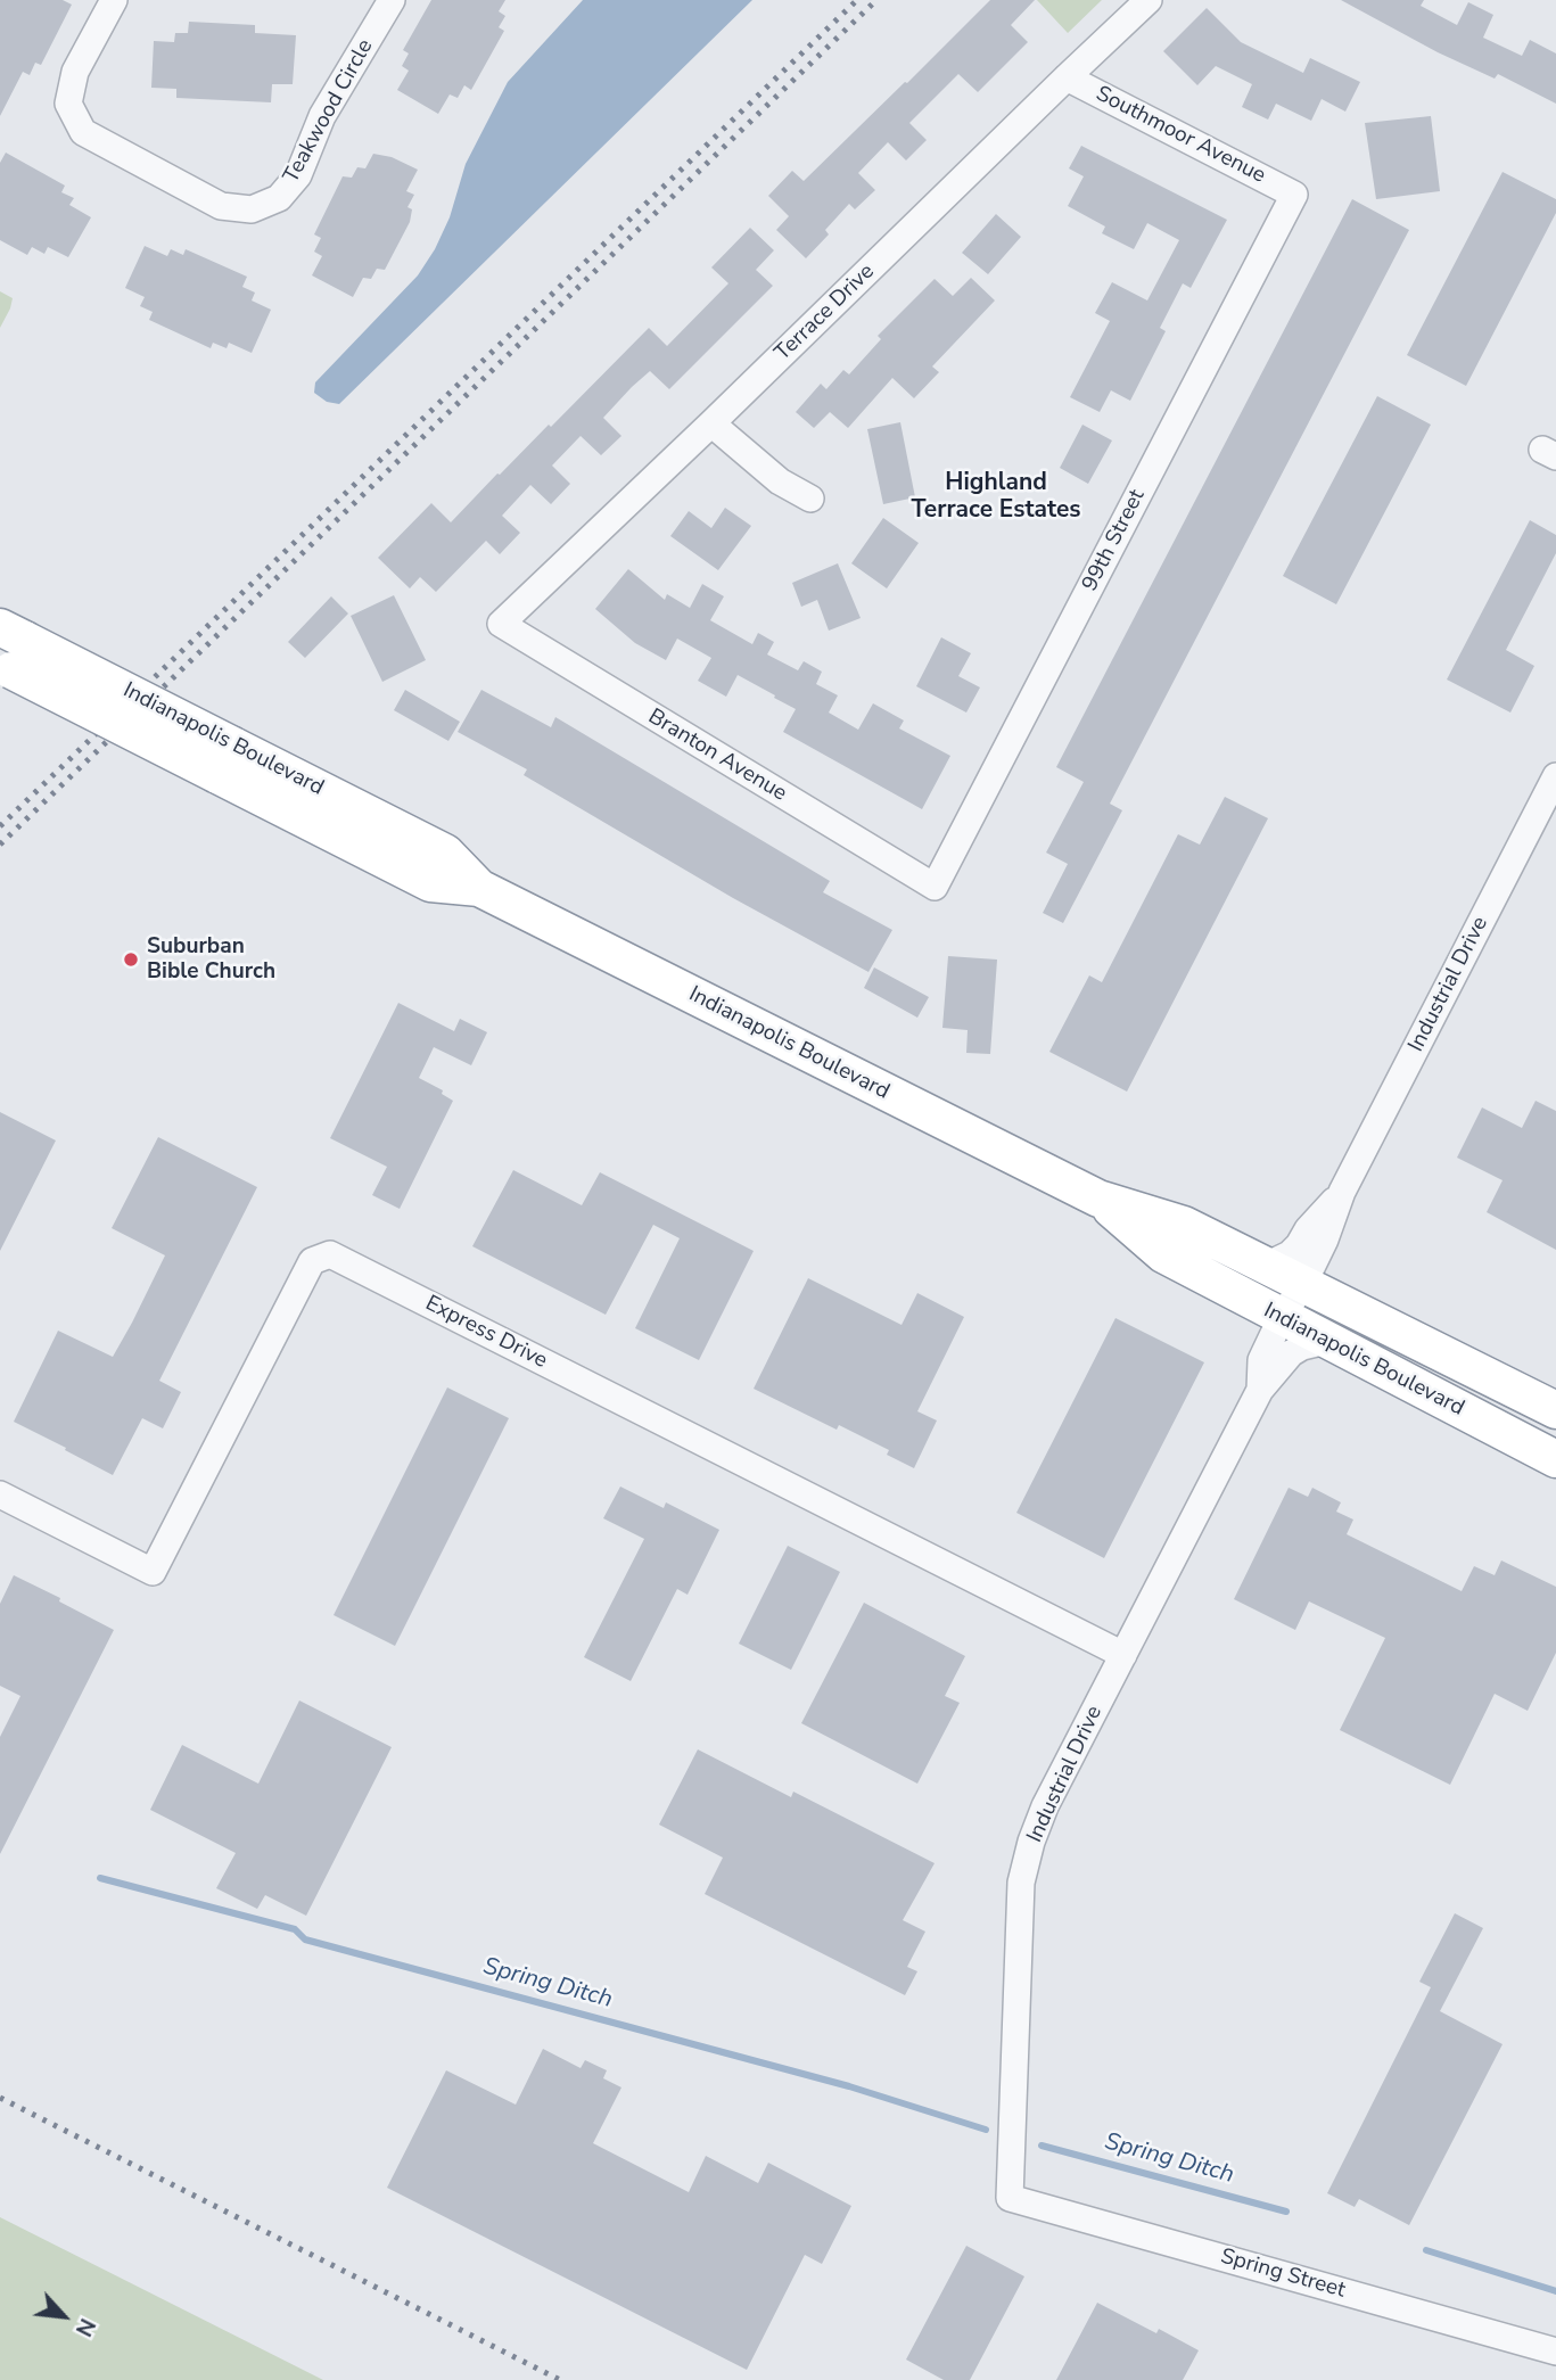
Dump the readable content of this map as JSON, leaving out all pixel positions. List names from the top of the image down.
{
  "streets": {
    "highway": ["Indianapolis Boulevard"],
    "street": [
      "Teakwood Circle",
      "Southmoor Avenue",
      "Terrace Drive",
      "99th Street",
      "Branton Avenue",
      "Industrial Drive",
      "Express Drive",
      "Spring Street"
    ]
  },
  "crossings": [
    ["Southmoor Avenue", "Terrace Drive"],
    ["Southmoor Avenue", "99th Street"],
    ["Terrace Drive", "Branton Avenue"],
    ["99th Street", "Branton Avenue"],
    ["Indianapolis Boulevard", "Industrial Drive"],
    ["Industrial Drive", "Express Drive"],
    ["Industrial Drive", "Spring Street"]
  ],
  "districts": ["Highland Terrace Estates"],
  "water": ["Spring Ditch"],
  "places": ["Suburban Bible Church"],
  "north": "bottom right"
}
